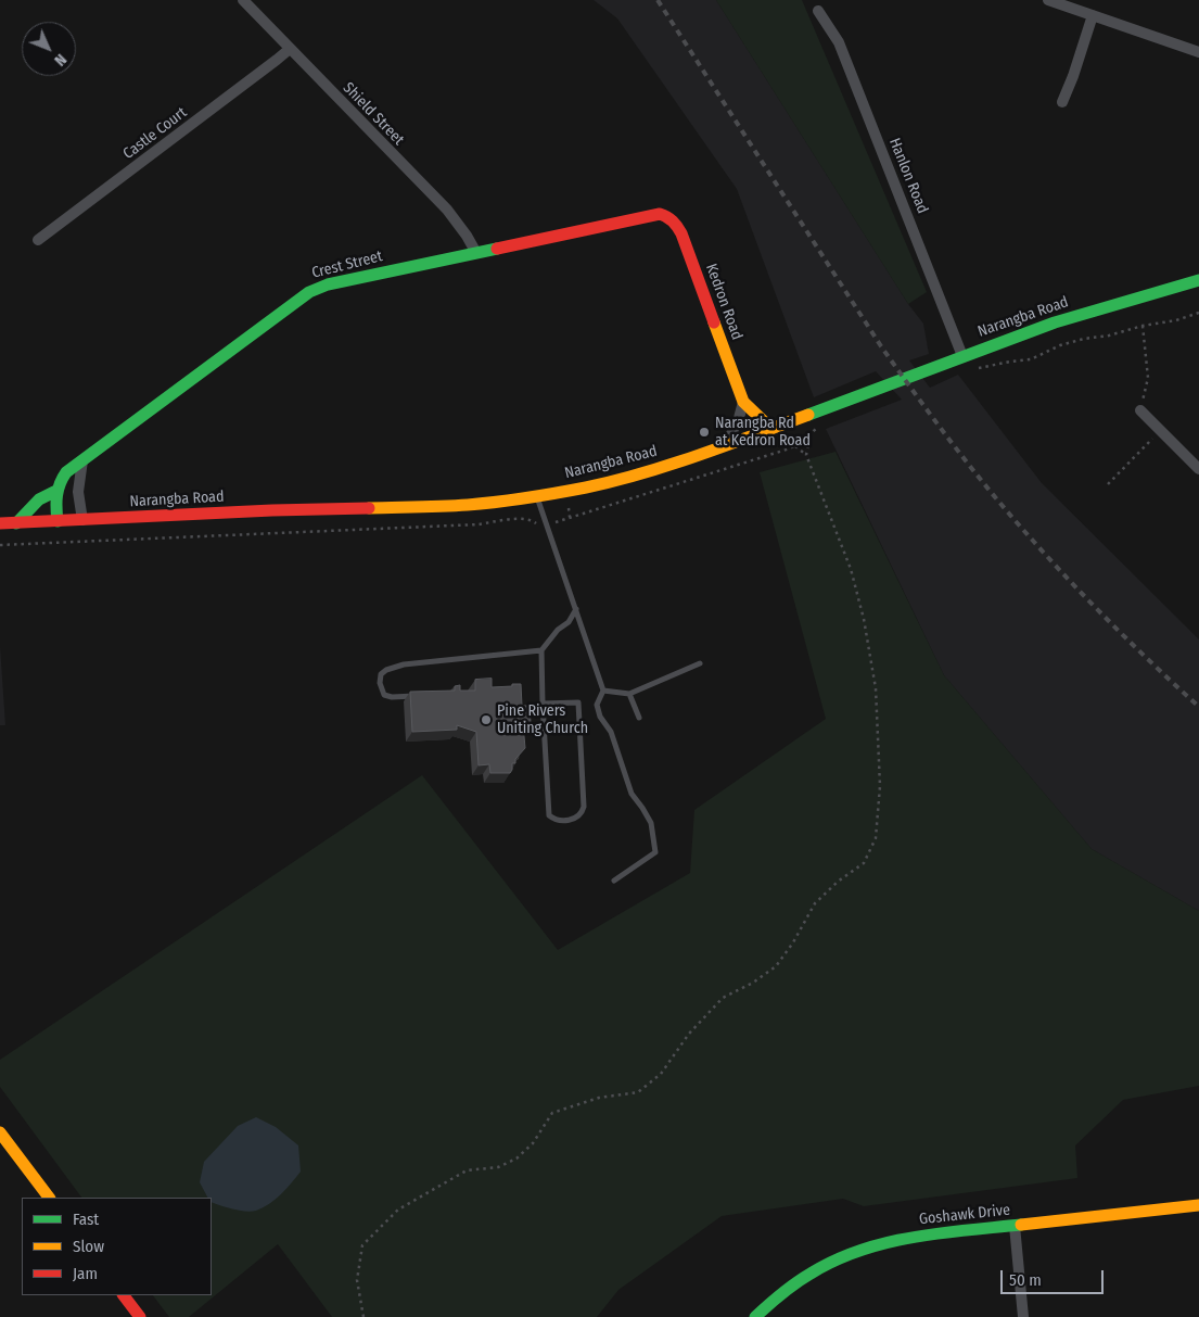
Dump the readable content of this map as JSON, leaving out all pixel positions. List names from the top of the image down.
{
  "streets": {
    "street": [
      "Shield Street",
      "Castle Court",
      "Hanlon Road",
      "Crest Street",
      "Kedron Road",
      "Narangba Road",
      "Goshawk Drive"
    ]
  },
  "crossings": [
    ["Shield Street", "Castle Court"],
    ["Shield Street", "Crest Street"],
    ["Hanlon Road", "Narangba Road"],
    ["Crest Street", "Kedron Road"],
    ["Kedron Road", "Narangba Road"]
  ],
  "places": ["Narangba Rd at Kedron Road", "Pine Rivers Uniting Church"],
  "legend": ["Fast", "Slow", "Jam"],
  "scale_bar": "50 m",
  "north": "bottom right"
}
